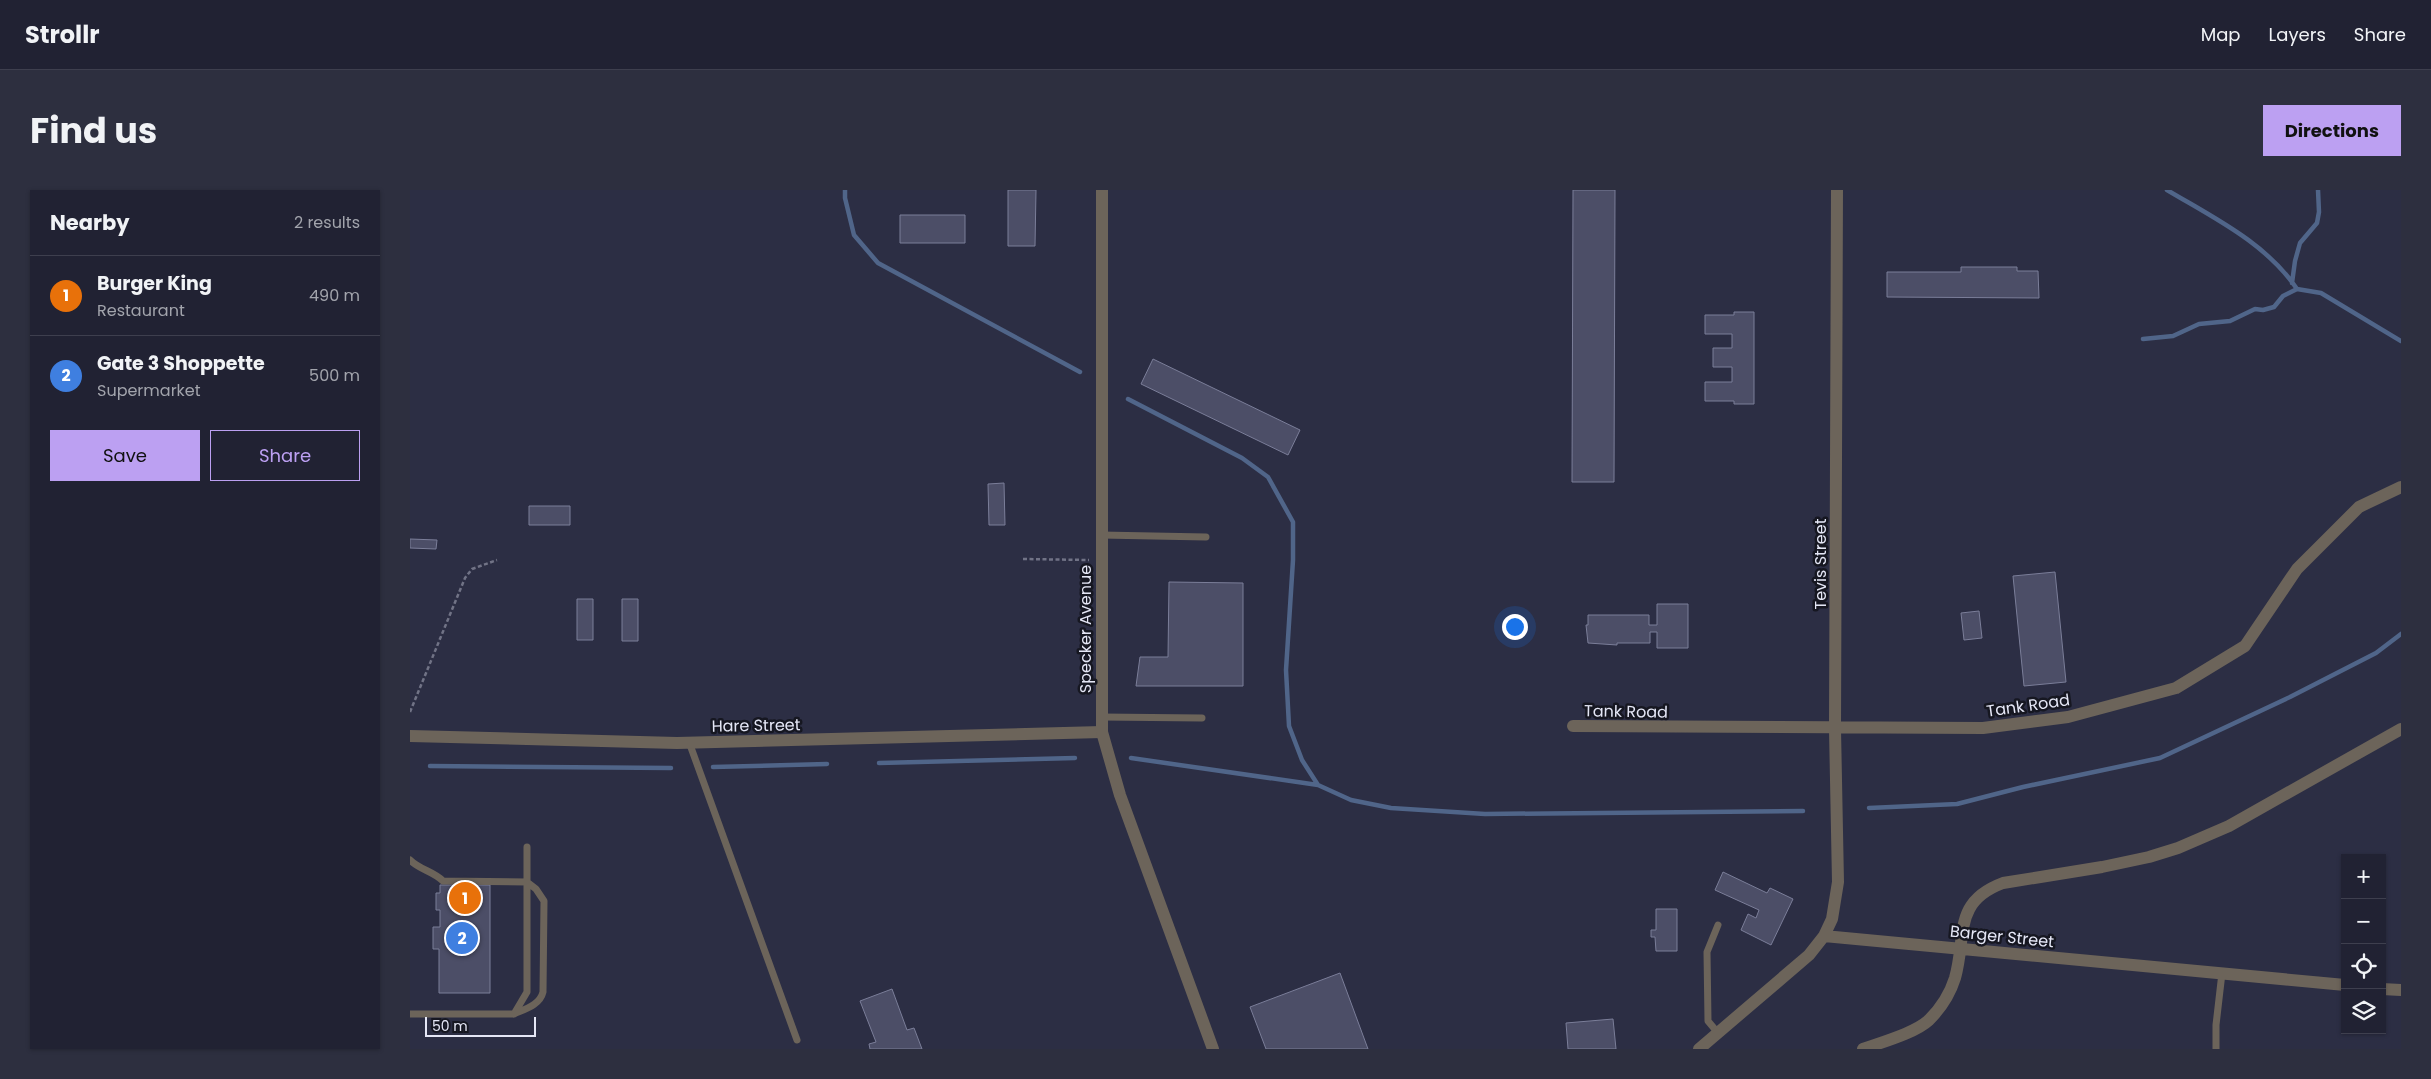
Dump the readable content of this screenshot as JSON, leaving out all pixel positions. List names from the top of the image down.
{
  "streets": {
    "street": [
      "Tevis Street",
      "Specker Avenue",
      "Tank Road",
      "Hare Street",
      "Barger Street"
    ]
  },
  "crossings": [
    ["Tevis Street", "Tank Road"],
    ["Tevis Street", "Barger Street"],
    ["Specker Avenue", "Hare Street"]
  ],
  "scale_bar": "50 m",
  "page": {
    "header": "Strollr",
    "nav": ["Map", "Layers", "Share"],
    "title": "Find us",
    "buttons": [
      "Directions",
      ["Save", "Share"]
    ],
    "heading": ["Nearby", "2 results"],
    "list": [
      {
        "mark": "1",
        "name": "Burger King",
        "note": "Restaurant",
        "value": "490 m"
      },
      {
        "mark": "2",
        "name": "Gate 3 Shoppette",
        "note": "Supermarket",
        "value": "500 m"
      }
    ],
    "map_buttons": ["+", "−"],
    "pins": ["1", "2"],
    "scale": "50 m"
  }
}
